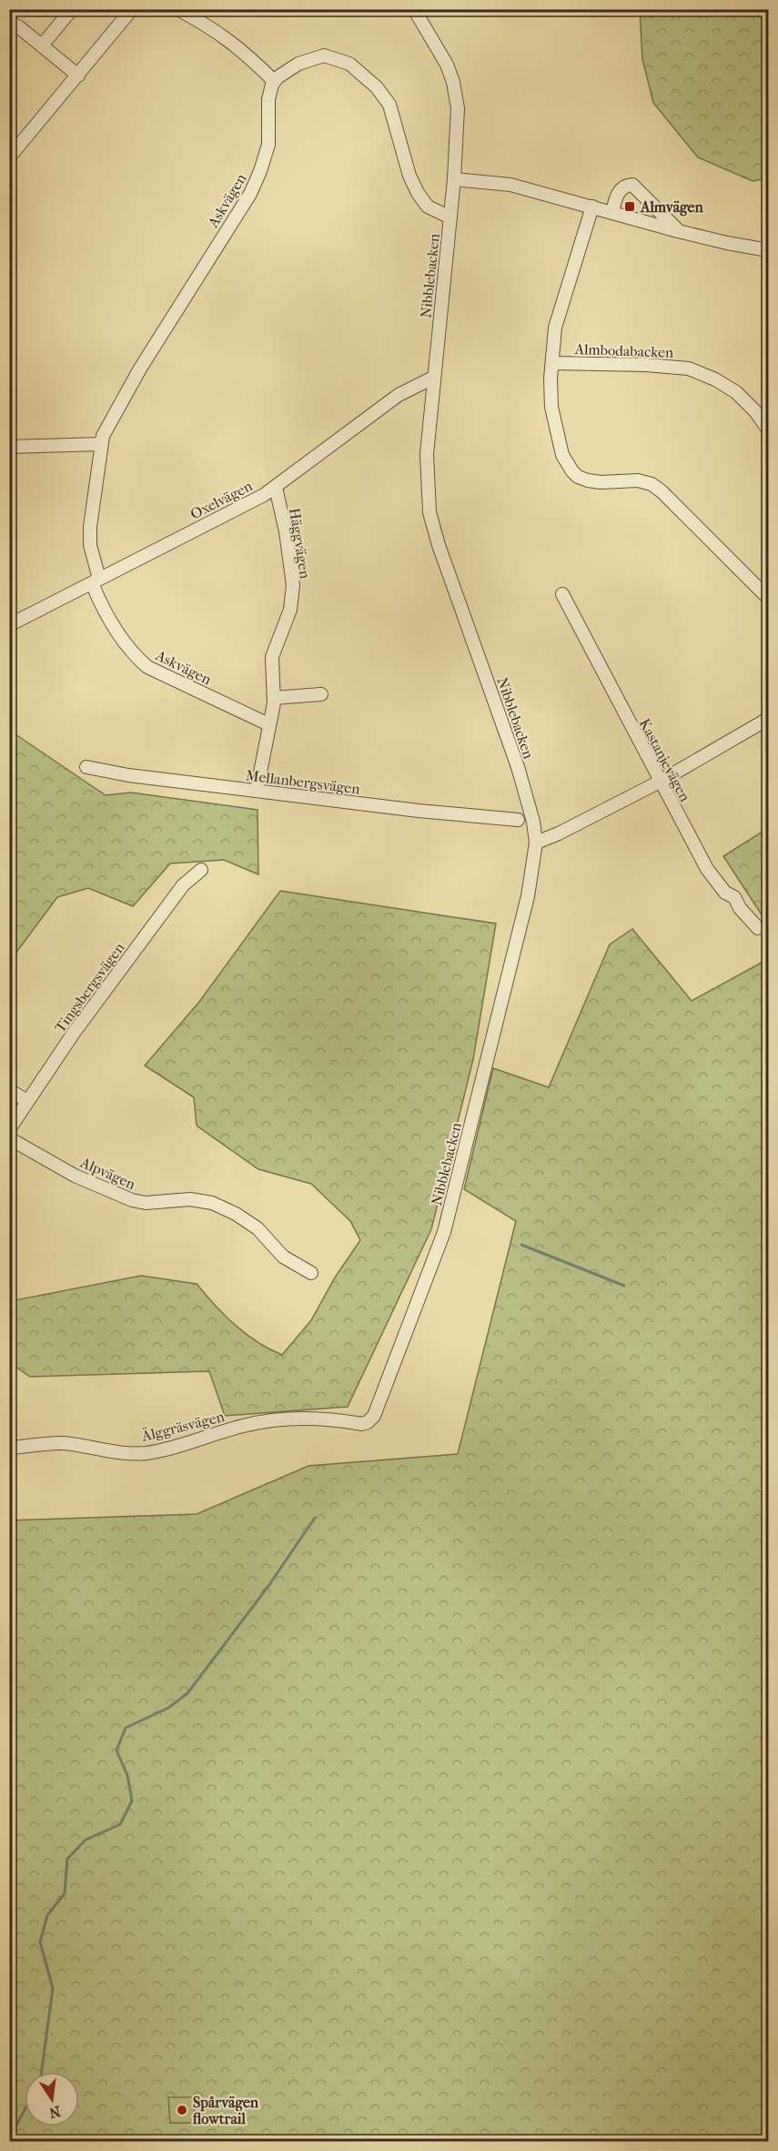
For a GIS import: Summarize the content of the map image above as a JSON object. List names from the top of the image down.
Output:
{
  "streets": {
    "street": [
      "Askvägen",
      "Nibblebacken",
      "Almbodabacken",
      "Oxelvägen",
      "Häggvägen",
      "Kastanjevägen",
      "Mellanbergsvägen",
      "Tingsbergsvägen",
      "Alpvägen",
      "Älggräsvägen"
    ]
  },
  "crossings": [
    ["Askvägen", "Oxelvägen"],
    ["Askvägen", "Häggvägen"],
    ["Nibblebacken", "Oxelvägen"],
    ["Nibblebacken", "Älggräsvägen"],
    ["Oxelvägen", "Häggvägen"],
    ["Häggvägen", "Mellanbergsvägen"]
  ],
  "places": {
    "transit": ["Almvägen"],
    "other": ["Spårvägen flowtrail"]
  },
  "north": "bottom"
}
